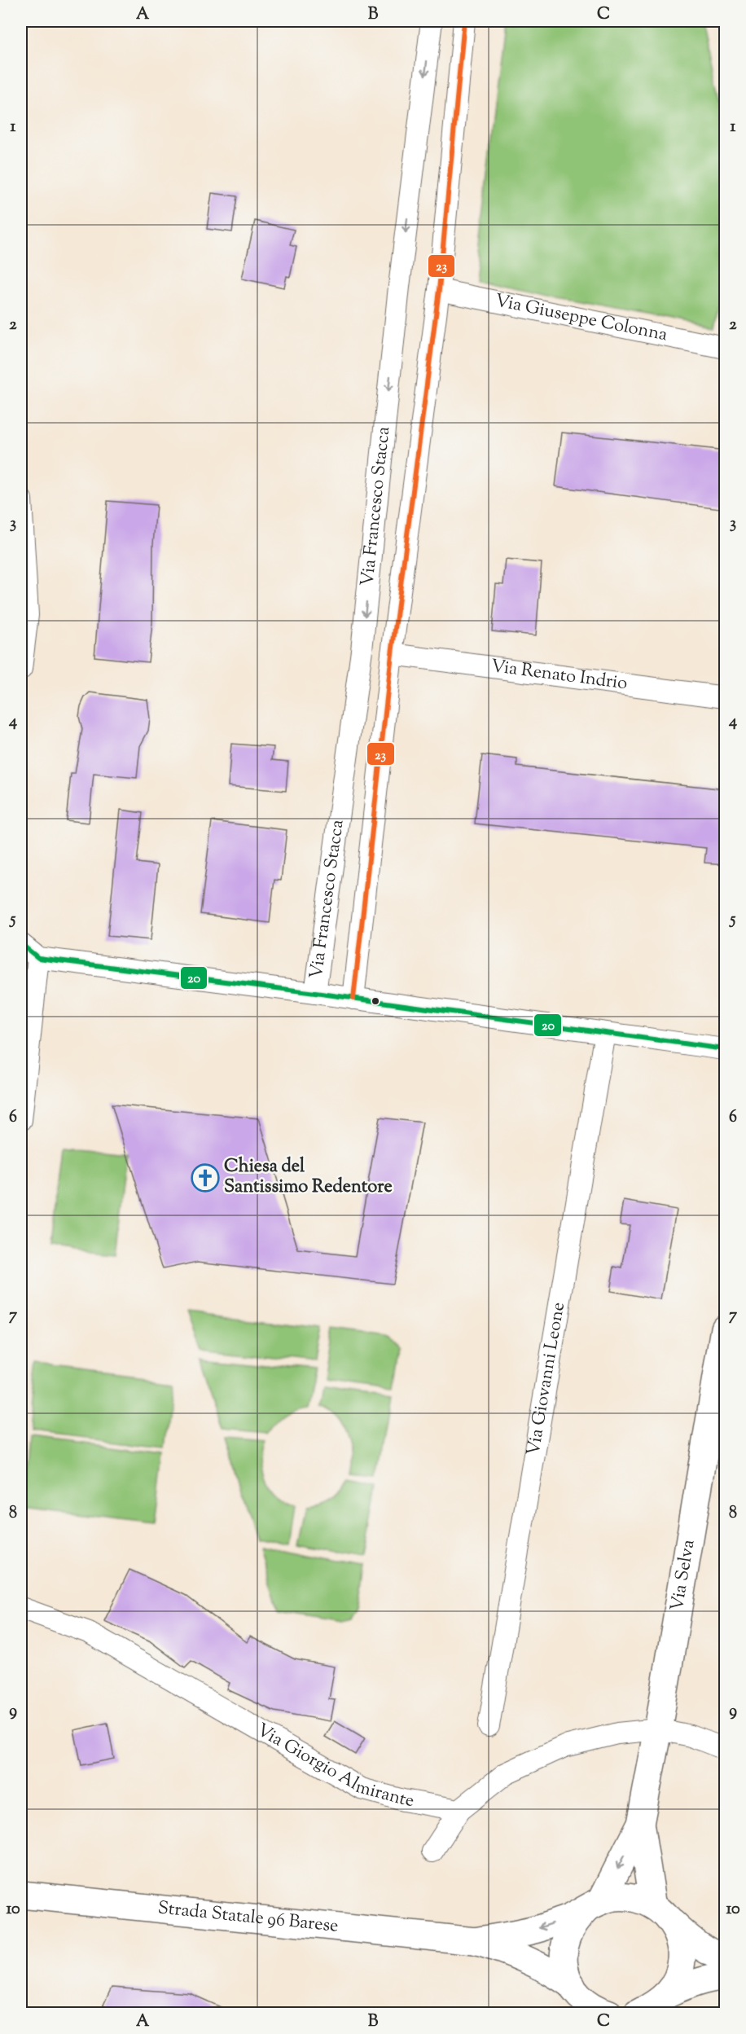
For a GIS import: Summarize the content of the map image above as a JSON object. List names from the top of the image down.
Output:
{
  "streets": {
    "main road": ["Via Selva", "Strada Statale 96 Barese"],
    "street": [
      "Via Giuseppe Colonna",
      "Via Francesco Stacca",
      "Via Renato Indrio",
      "Via Giovanni Leone",
      "Via Giorgio Almirante"
    ]
  },
  "crossings": [
    ["Via Giuseppe Colonna", "Via Francesco Stacca"],
    ["Via Francesco Stacca", "Via Renato Indrio"]
  ],
  "places": {
    "church": ["Chiesa del Santissimo Redentore"]
  },
  "lines": ["transit line 23", "transit line 20"],
  "grid": {
    "columns": ["A", "B", "C"],
    "rows": [
      "1",
      "2",
      "3",
      "4",
      "5",
      "6",
      "7",
      "8",
      "9",
      "10"
    ]
  }
}
